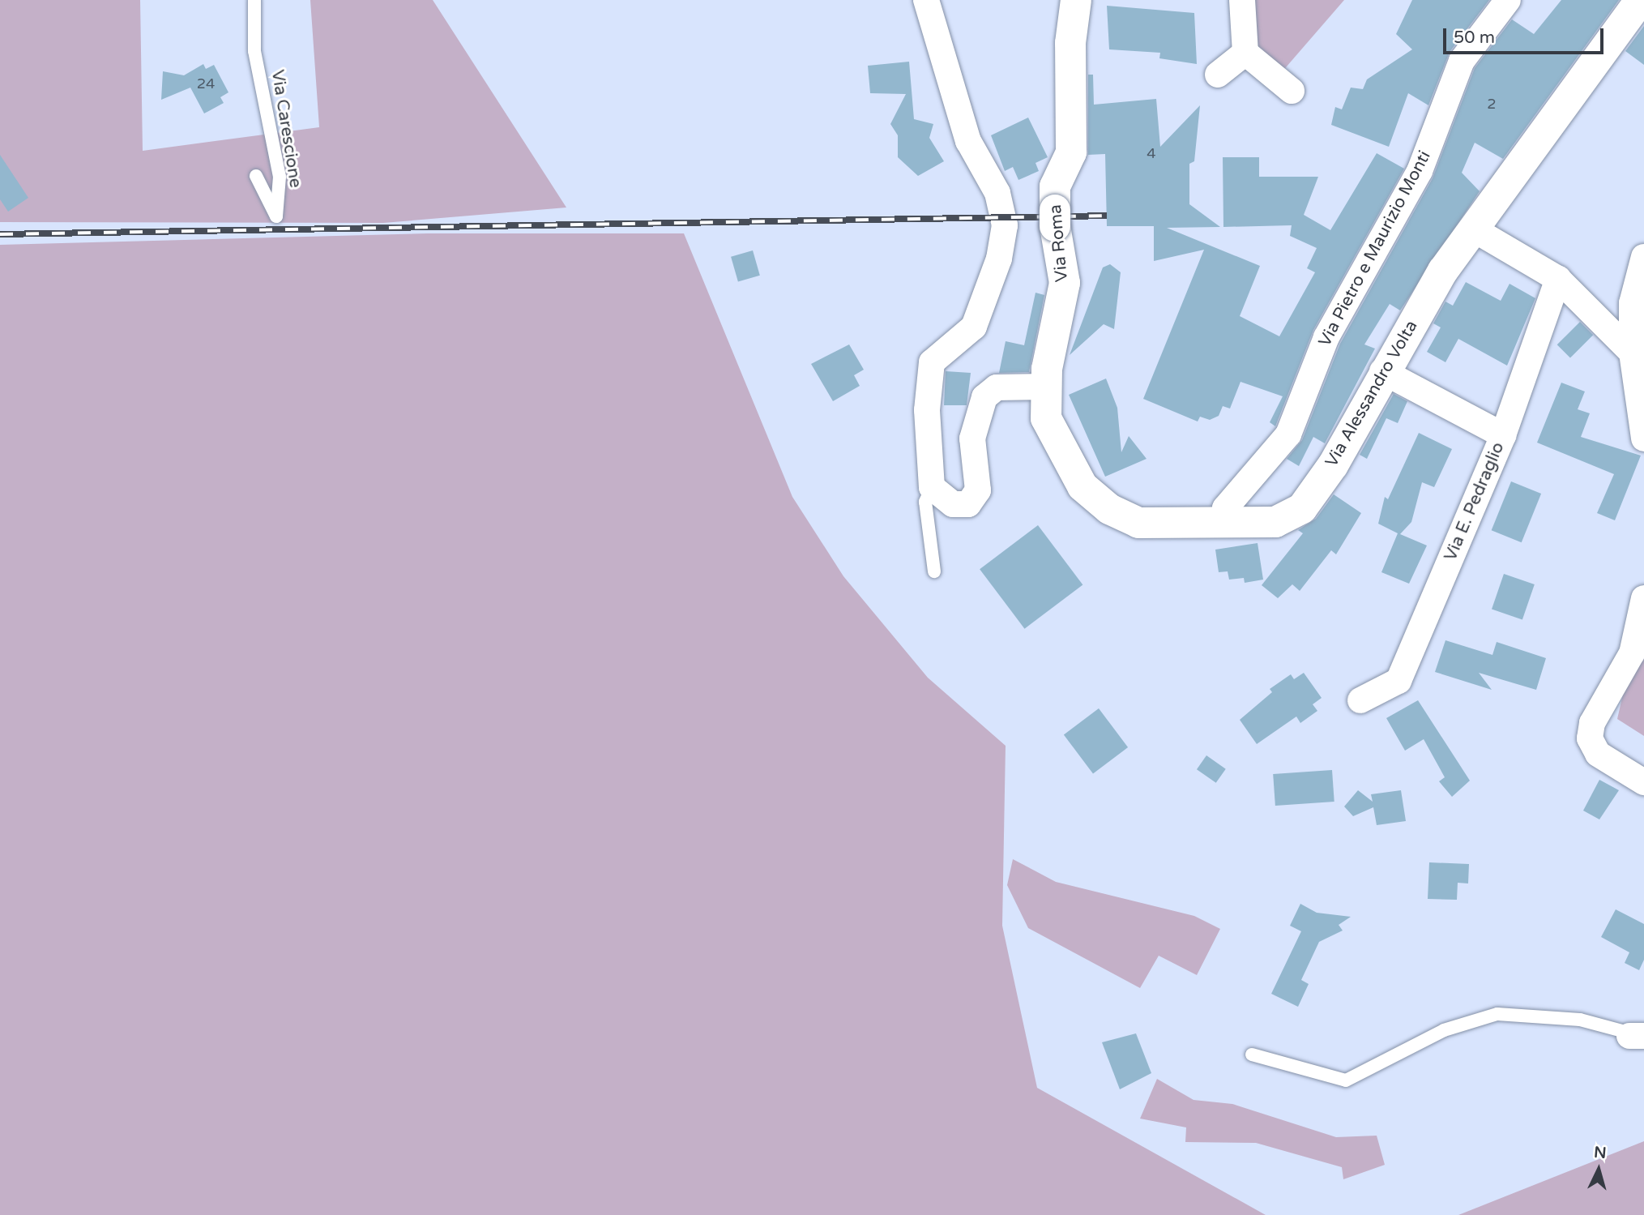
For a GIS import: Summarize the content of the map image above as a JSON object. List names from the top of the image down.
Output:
{
  "streets": {
    "street": [
      "Via Roma",
      "Via Pietro e Maurizio Monti",
      "Via Alessandro Volta",
      "Via E. Pedraglio"
    ],
    "lane": ["Via Carescione"]
  },
  "crossings": [
    ["Via Roma", "Via Alessandro Volta"],
    ["Via Pietro e Maurizio Monti", "Via Alessandro Volta"]
  ],
  "house_numbers": ["24", "2", "4"],
  "scale_bar": "50 m",
  "north": "top"
}
